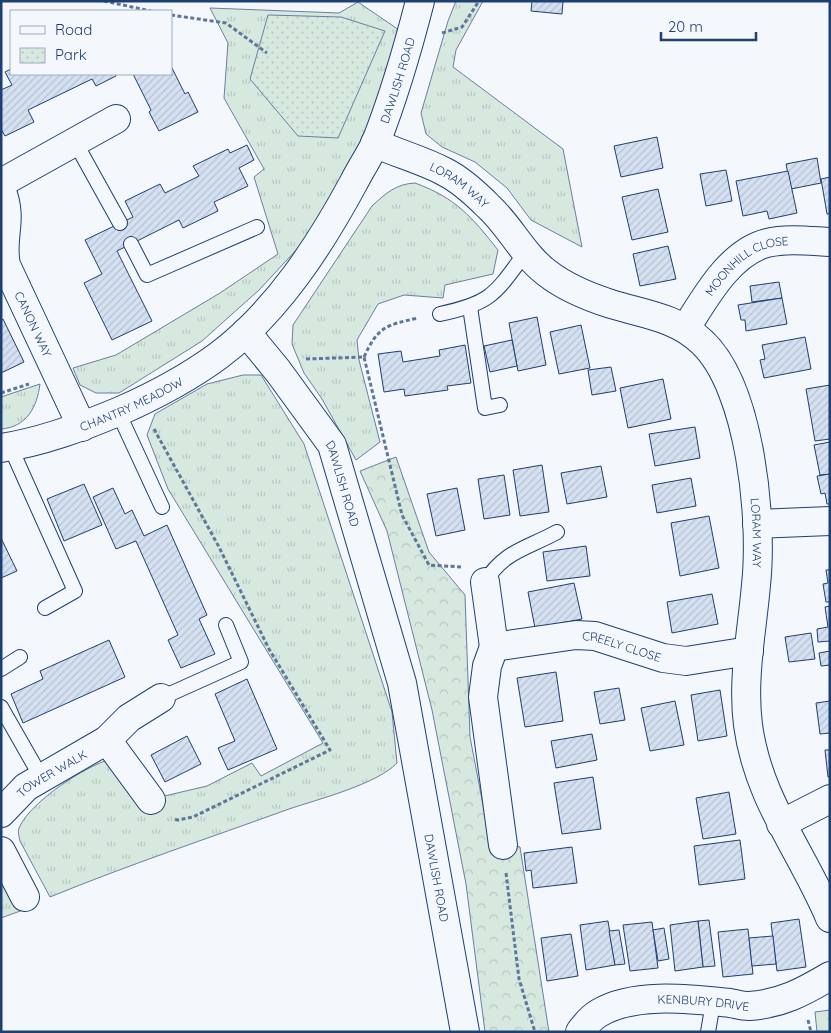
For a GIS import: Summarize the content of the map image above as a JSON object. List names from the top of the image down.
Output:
{
  "streets": {
    "street": [
      "DAWLISH ROAD",
      "LORAM WAY",
      "MOONHILL CLOSE",
      "CANON WAY",
      "CHANTRY MEADOW",
      "CREELY CLOSE",
      "TOWER WALK",
      "KENBURY DRIVE"
    ]
  },
  "crossings": [
    ["DAWLISH ROAD", "LORAM WAY"],
    ["DAWLISH ROAD", "CHANTRY MEADOW"],
    ["LORAM WAY", "MOONHILL CLOSE"],
    ["LORAM WAY", "CREELY CLOSE"],
    ["CANON WAY", "CHANTRY MEADOW"]
  ],
  "legend": ["Road", "Park"],
  "scale_bar": "20 m"
}
